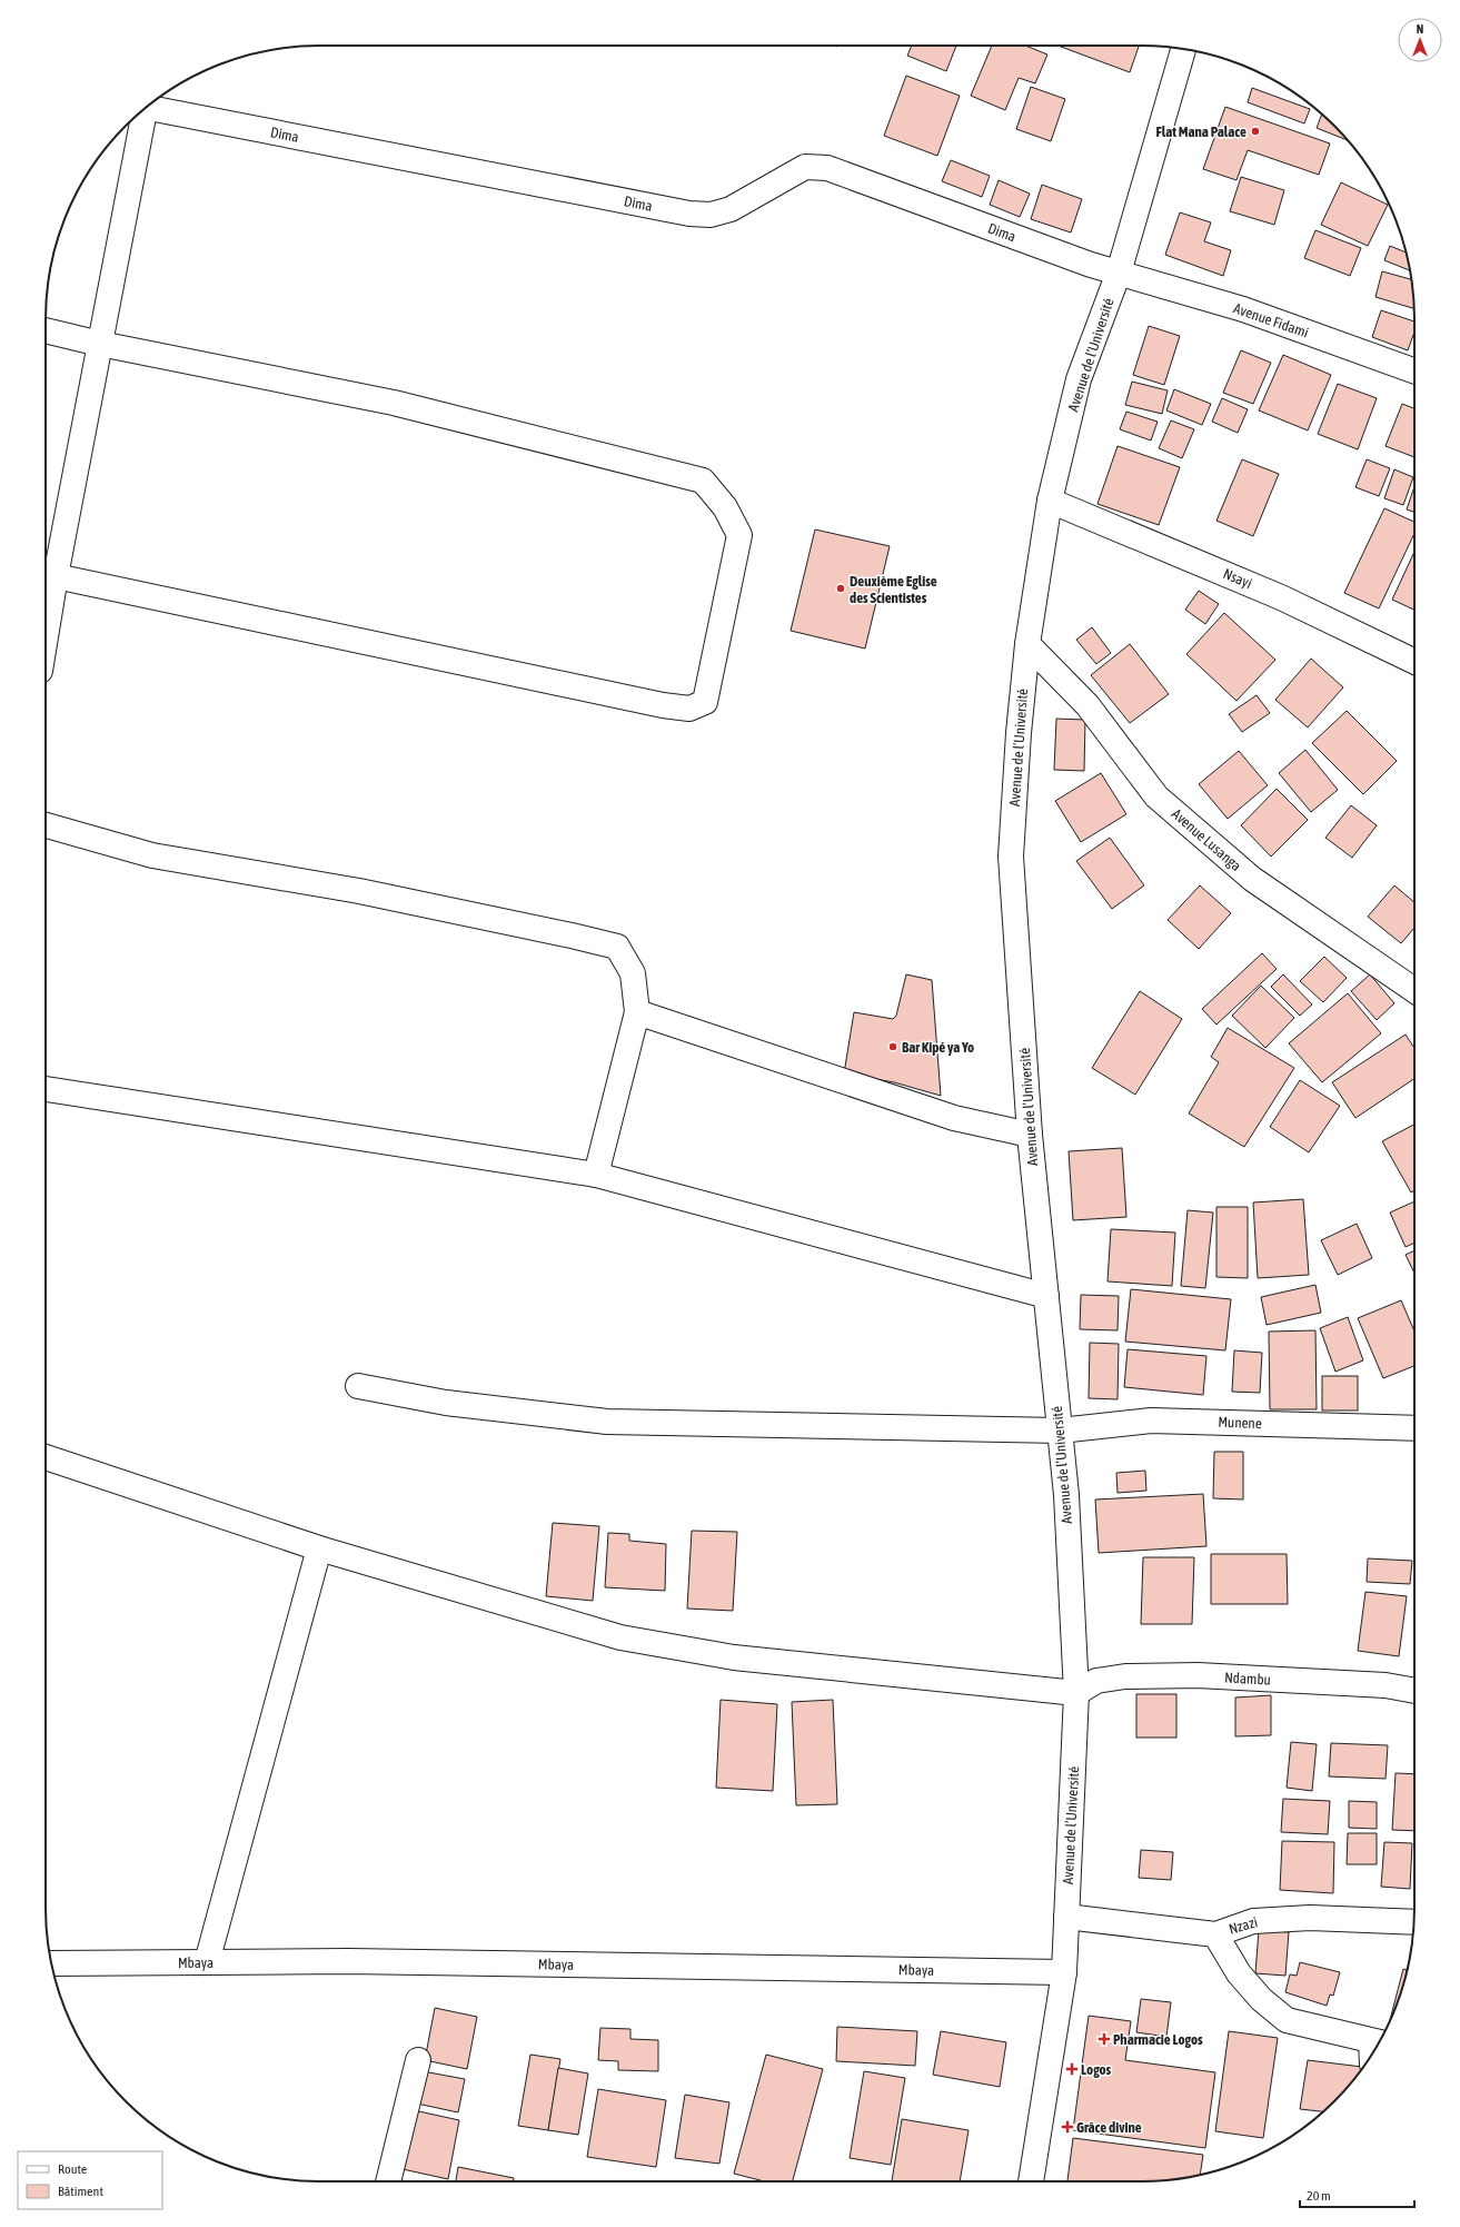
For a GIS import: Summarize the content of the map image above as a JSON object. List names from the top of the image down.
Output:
{
  "streets": {
    "street": [
      "Dima",
      "Avenue Fidami",
      "Avenue de l’Université",
      "Nsayi",
      "Avenue Lusanga",
      "Munene",
      "Ndambu",
      "Nzazi",
      "Mbaya"
    ]
  },
  "crossings": [
    ["Dima", "Avenue Fidami"],
    ["Dima", "Avenue de l’Université"],
    ["Avenue Fidami", "Avenue de l’Université"],
    ["Avenue de l’Université", "Nsayi"],
    ["Avenue de l’Université", "Avenue Lusanga"],
    ["Avenue de l’Université", "Munene"],
    ["Avenue de l’Université", "Ndambu"],
    ["Avenue de l’Université", "Nzazi"],
    ["Avenue de l’Université", "Mbaya"]
  ],
  "places": {
    "other": ["Flat Mana Palace", "Deuxième Eglise des Scientistes", "Bar Kipé ya Yo"],
    "health": ["Pharmacie Logos", "Logos", "Grâce divine"]
  },
  "legend": ["Route", "Bâtiment"],
  "scale_bar": "20 m",
  "north": "top"
}
